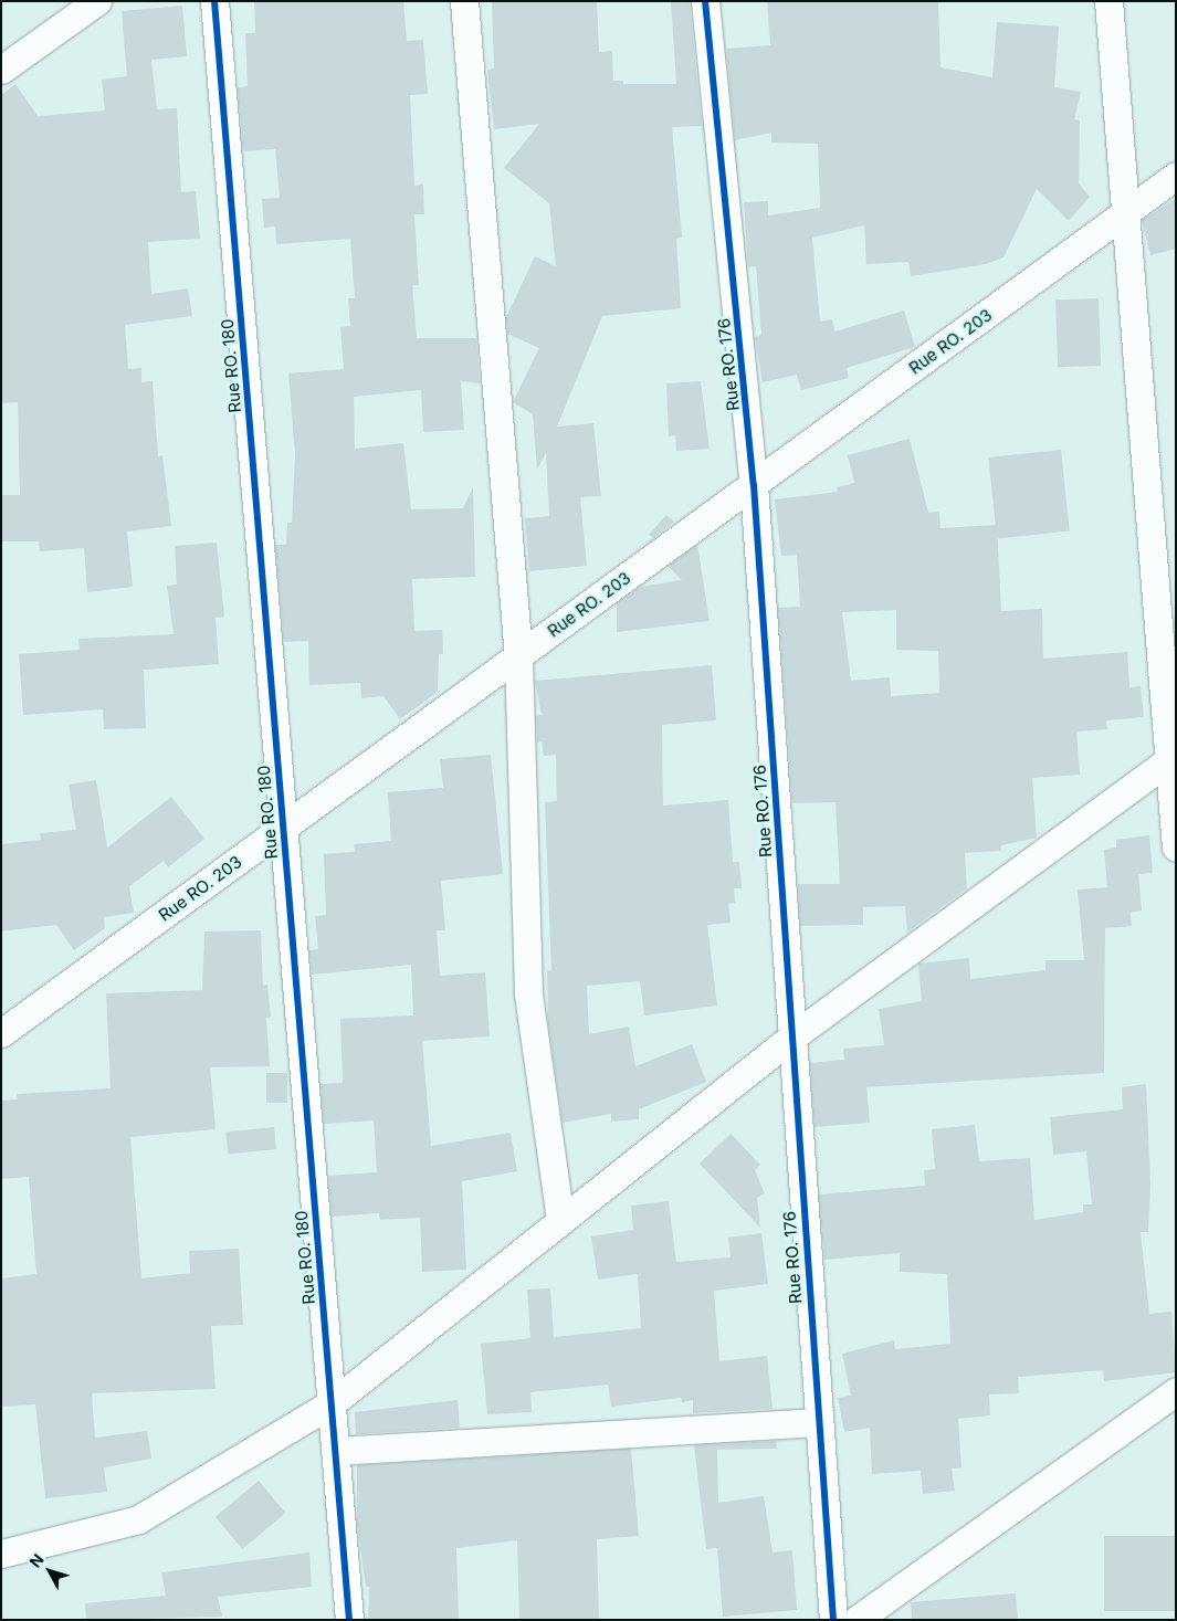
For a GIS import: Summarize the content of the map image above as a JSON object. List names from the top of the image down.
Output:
{
  "streets": {
    "street": ["Rue RO. 203", "Rue RO. 176", "Rue RO. 180"]
  },
  "crossings": [
    ["Rue RO. 203", "Rue RO. 176"],
    ["Rue RO. 203", "Rue RO. 180"]
  ],
  "north": "top left"
}
